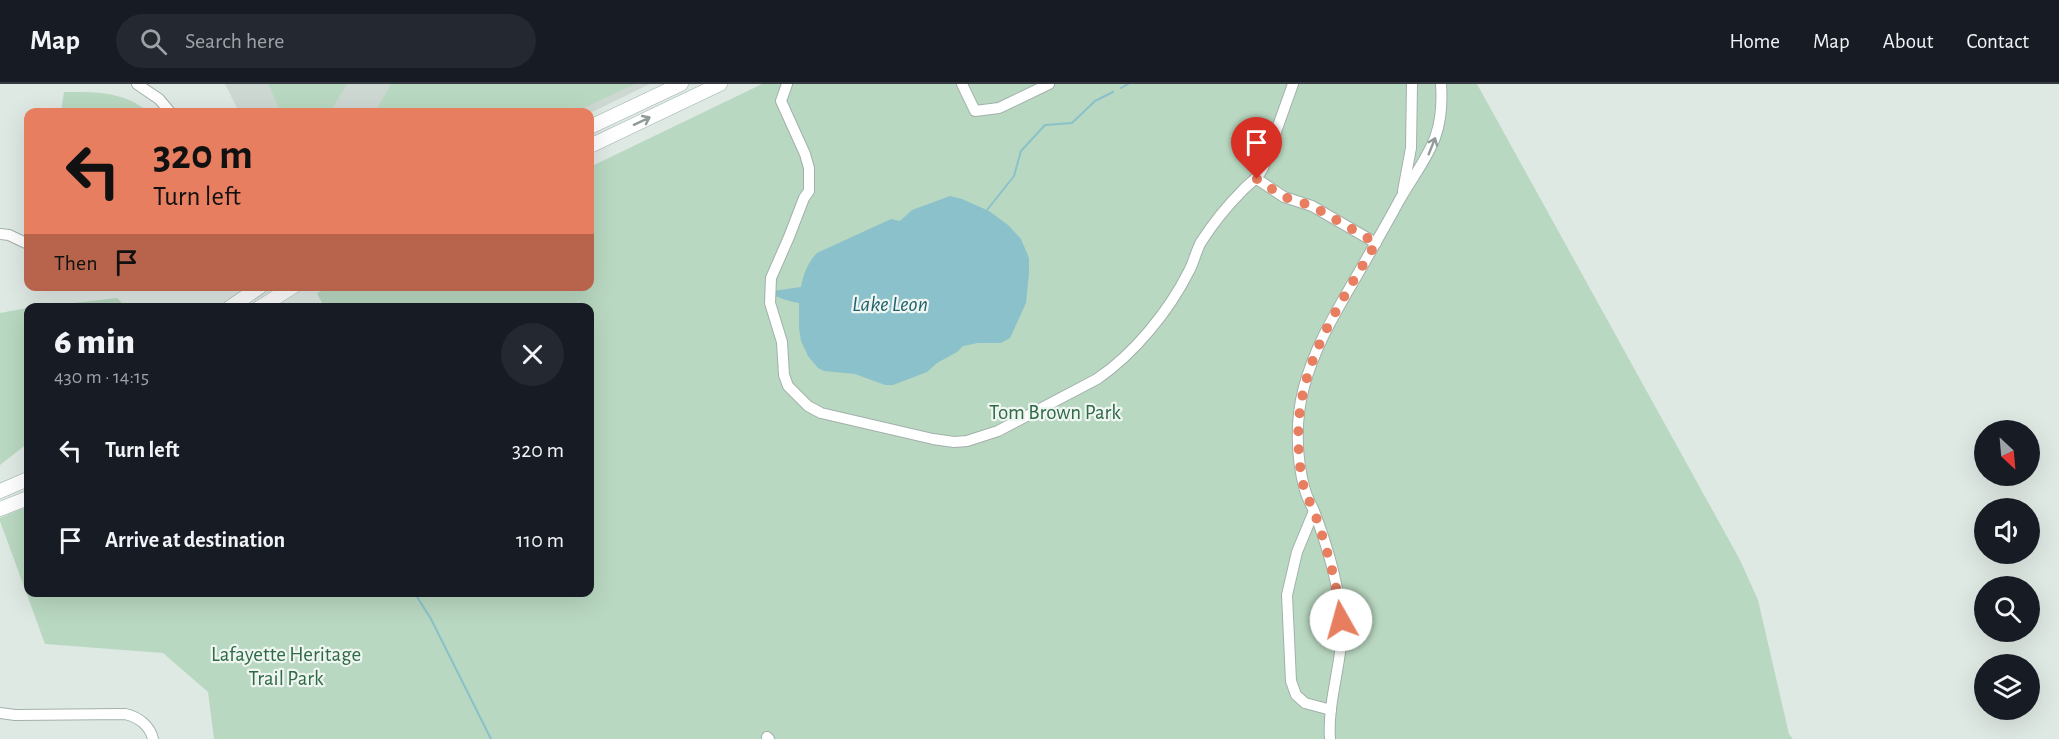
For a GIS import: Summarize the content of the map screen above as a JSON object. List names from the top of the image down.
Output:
{
  "water": ["Lake Leon"],
  "parks": ["Tom Brown Park", "Lafayette Heritage Trail Park"],
  "north": "bottom right",
  "page": {
    "header": "Map",
    "search": "Search here",
    "nav": [
      "Home",
      "Map",
      "About",
      "Contact"
    ],
    "turn": ["320 m", "Turn left"],
    "then": "Then",
    "heading": ["6 min", "430 m · 14:15"],
    "list": [
      {
        "name": "Turn left",
        "value": "320 m"
      },
      {
        "name": "Arrive at destination",
        "value": "110 m"
      }
    ]
  }
}
